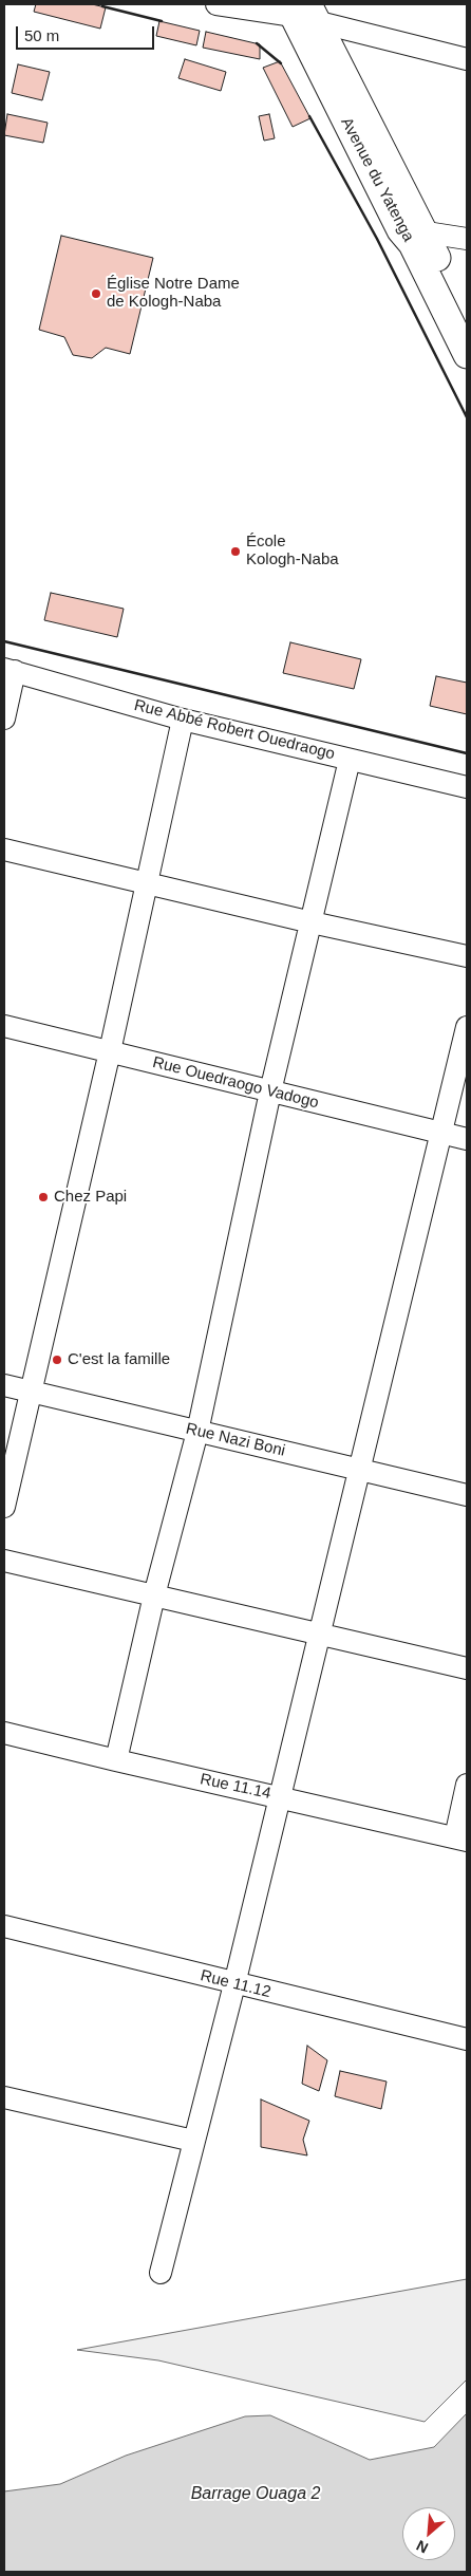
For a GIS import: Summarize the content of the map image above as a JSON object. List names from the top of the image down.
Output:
{
  "streets": {
    "main road": ["Avenue du Yatenga"],
    "street": [
      "Rue Abbé Robert Ouedraogo",
      "Rue Ouedraogo Vadogo",
      "Rue Nazi Boni",
      "Rue 11.14",
      "Rue 11.12"
    ]
  },
  "water": ["Barrage Ouaga 2"],
  "places": [
    "Église Notre Dame de Kologh-Naba",
    "École Kologh-Naba",
    "Chez Papi",
    "C'est la famille"
  ],
  "scale_bar": "50 m",
  "north": "bottom left"
}
